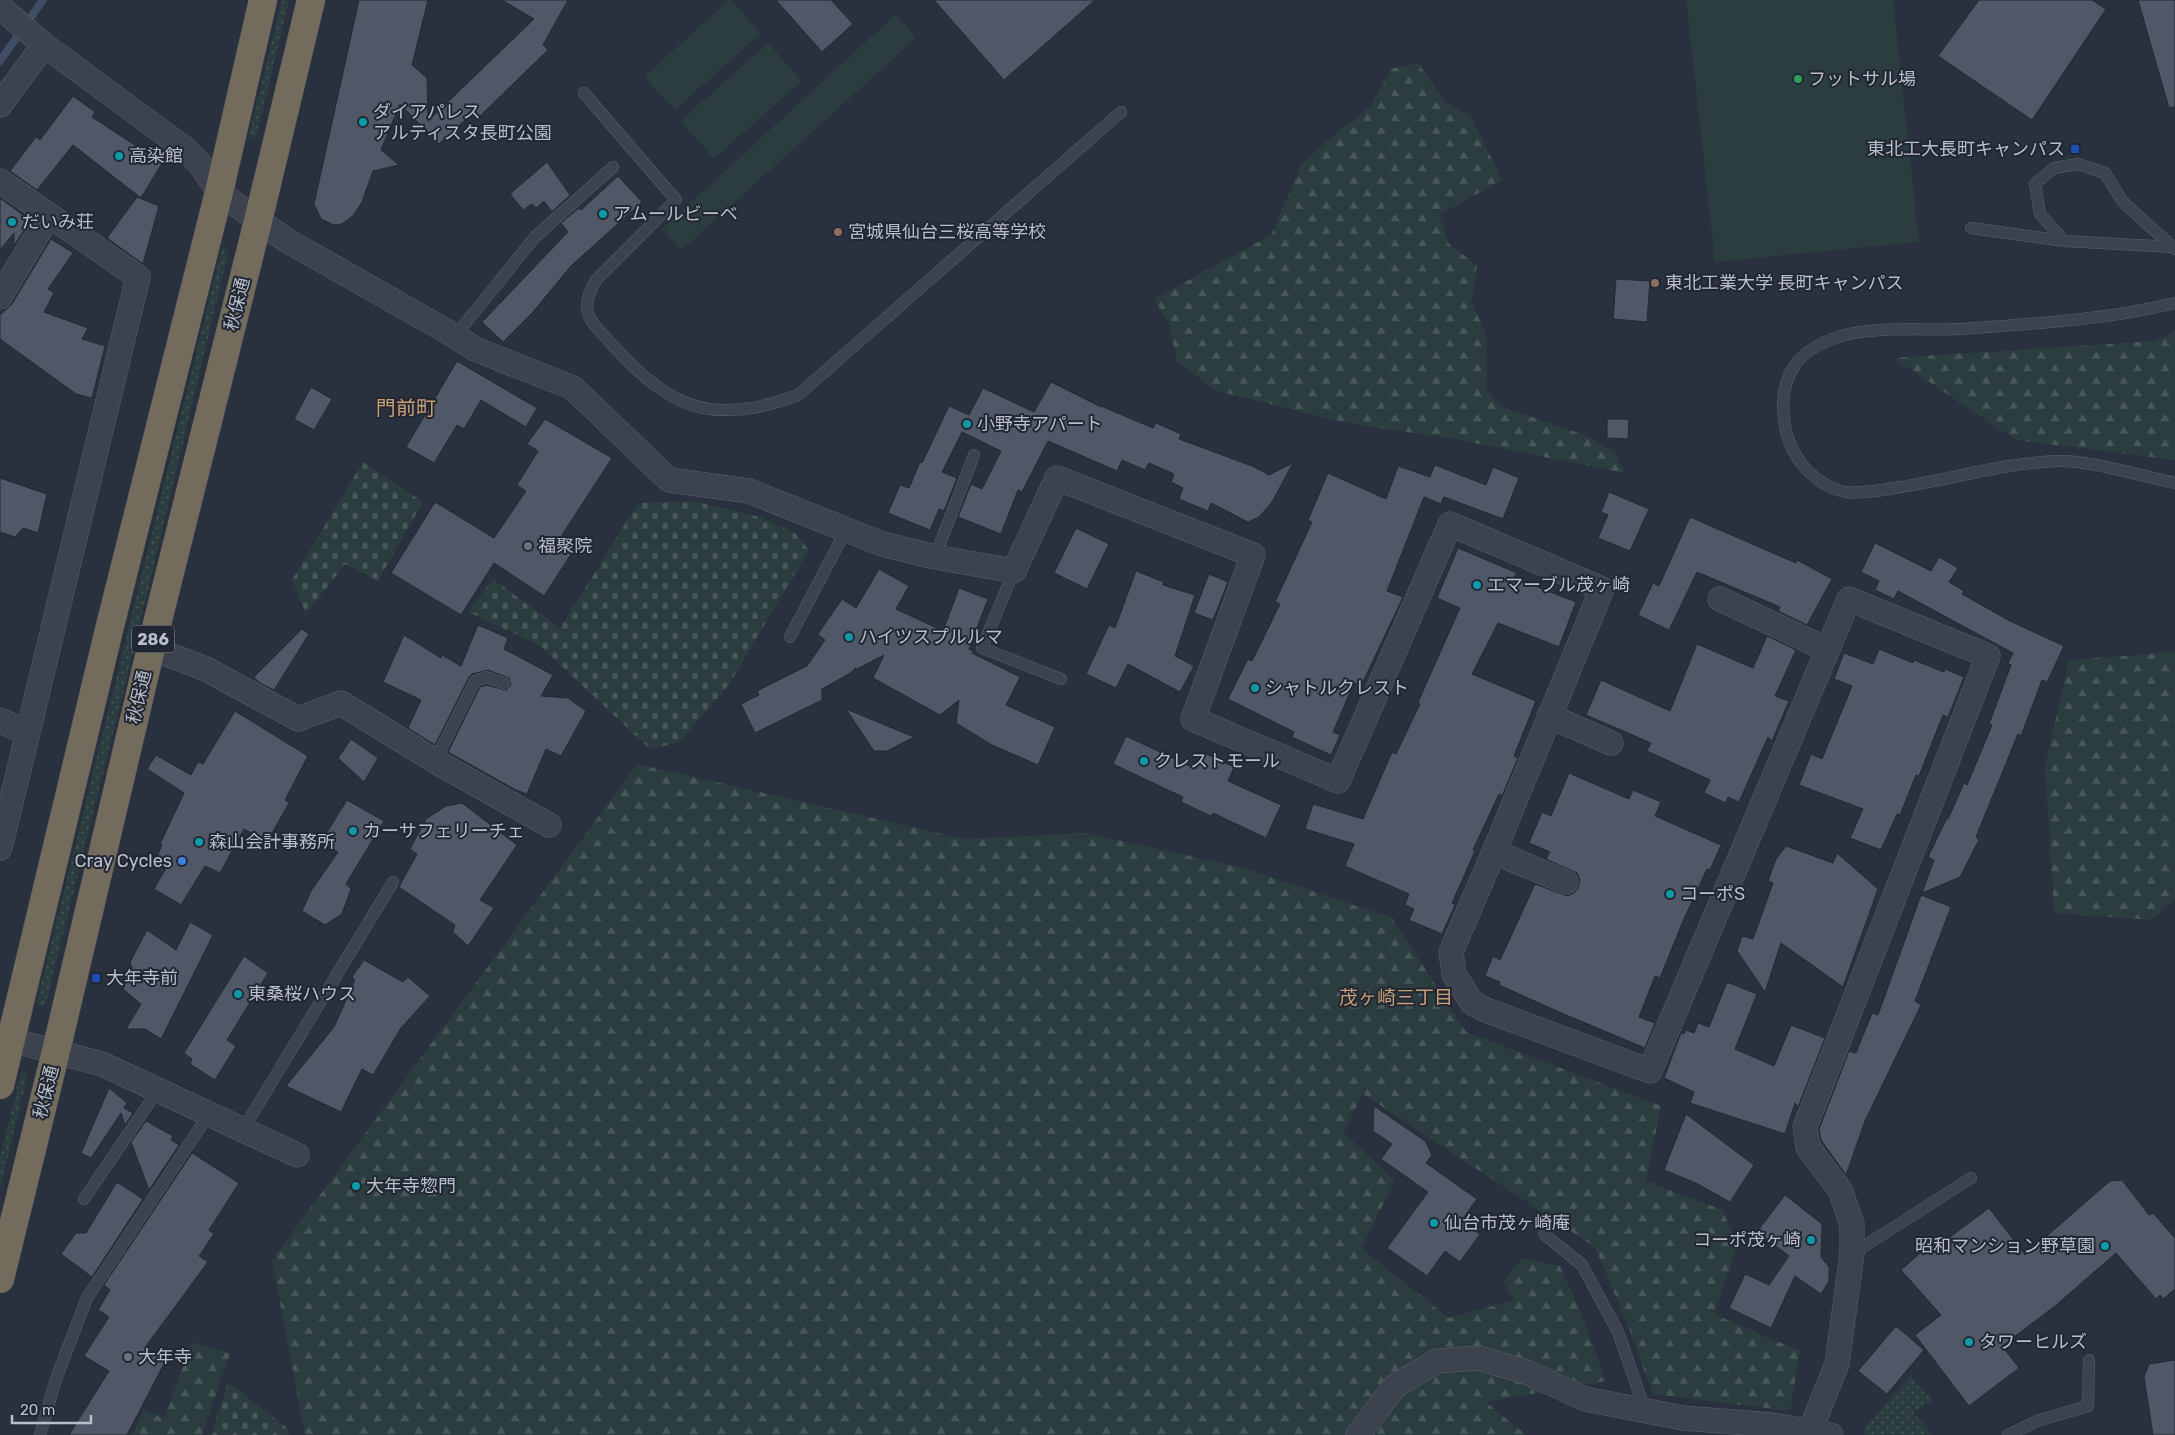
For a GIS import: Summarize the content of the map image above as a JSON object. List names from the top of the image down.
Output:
{
  "streets": {
    "highway": ["秋保通", "286"]
  },
  "districts": ["門前町", "茂ヶ崎三丁目"],
  "places": {
    "other": [
      "フットサル場",
      "ダイアパレス アルティスタ長町公園",
      "高染館",
      "アムールビーベ",
      "だいみ荘",
      "宮城県仙台三桜高等学校",
      "東北工業大学 長町キャンパス",
      "小野寺アパート",
      "福聚院",
      "エマーブル茂ヶ崎",
      "ハイツスプルルマ",
      "シャトルクレスト",
      "クレストモール",
      "カーサフェリーチェ",
      "森山会計事務所",
      "Cray Cycles",
      "コーポS",
      "東桑桜ハウス",
      "大年寺惣門",
      "仙台市茂ヶ崎庵",
      "コーポ茂ヶ崎",
      "昭和マンション野草園",
      "タワーヒルズ",
      "大年寺"
    ],
    "transit": ["東北工大長町キャンパス", "大年寺前"]
  },
  "scale_bar": "20 m"
}
